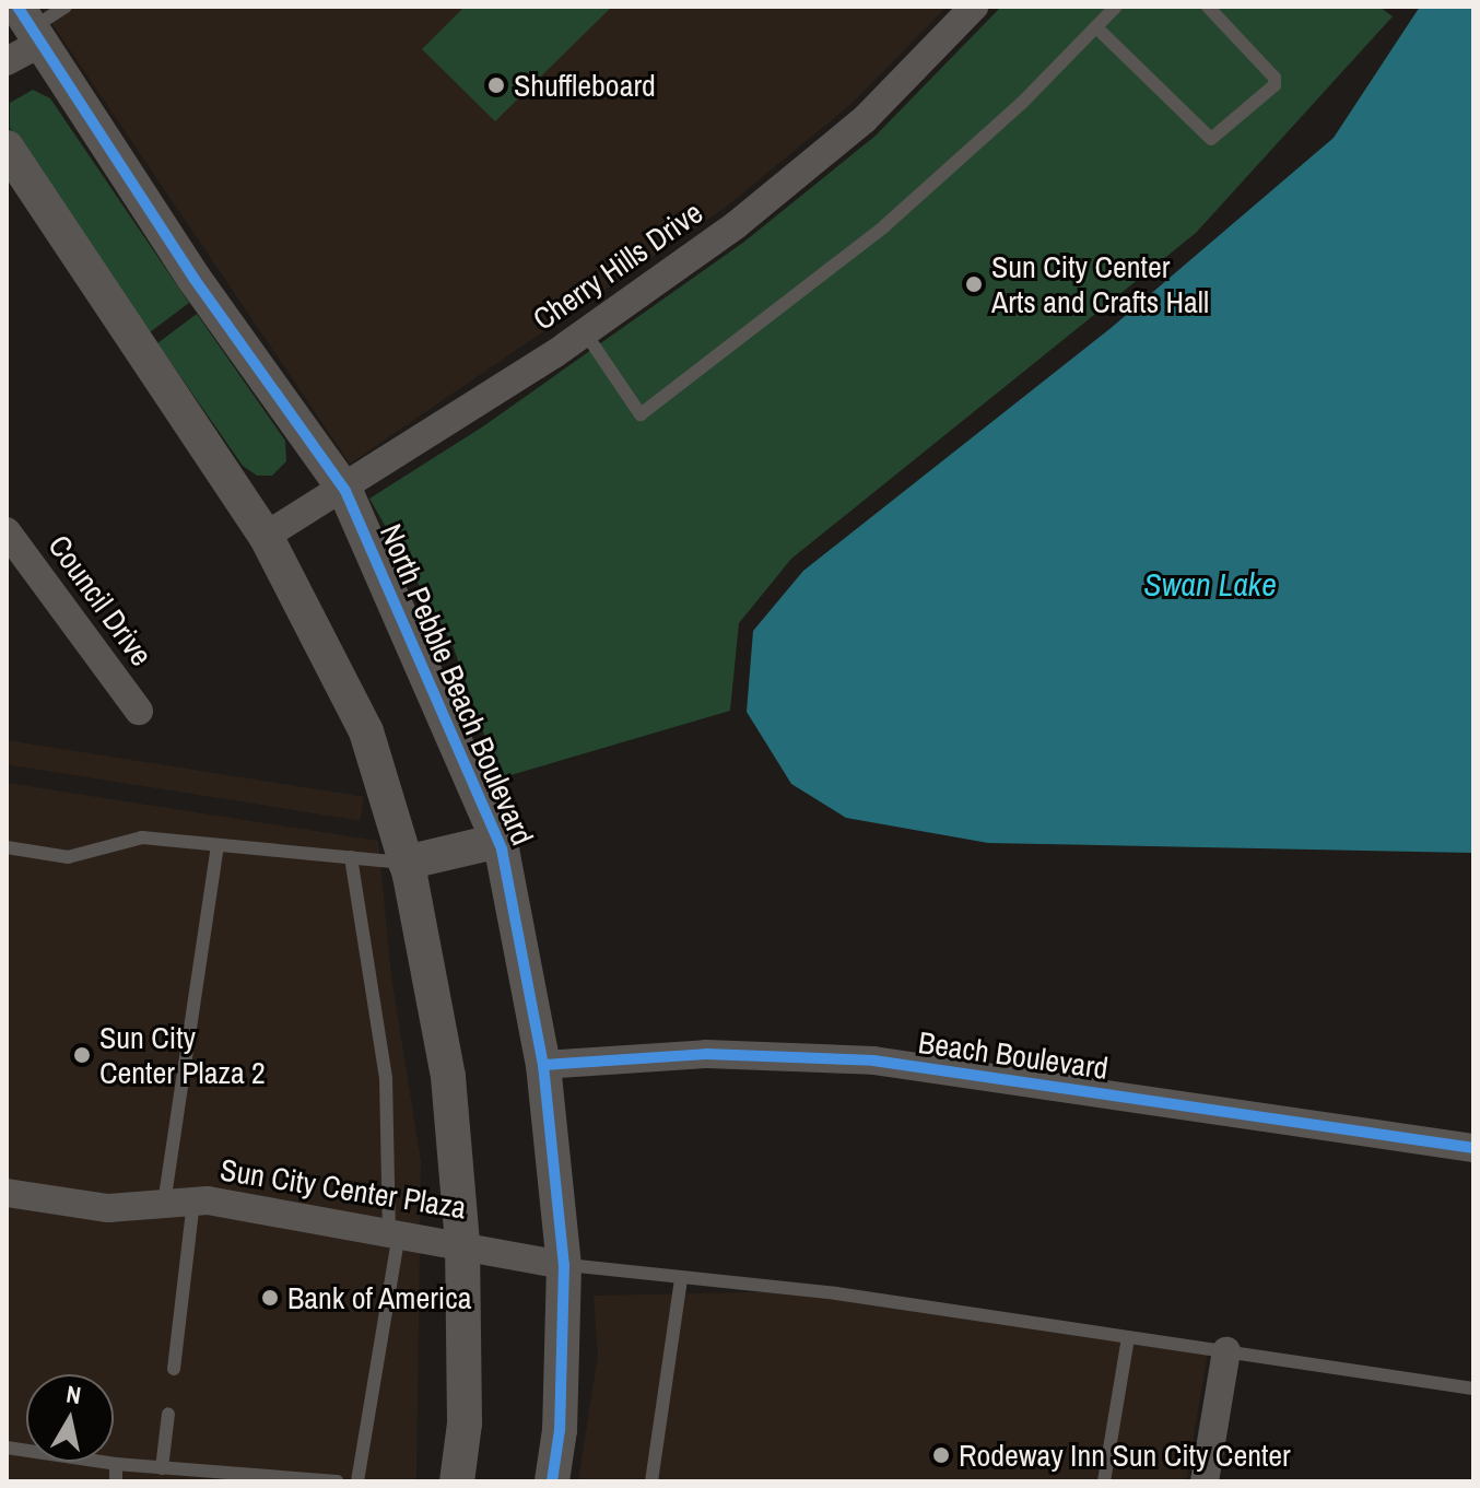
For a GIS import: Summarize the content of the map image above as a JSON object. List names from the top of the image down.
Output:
{
  "streets": {
    "street": [
      "Cherry Hills Drive",
      "Council Drive",
      "North Pebble Beach Boulevard",
      "Beach Boulevard",
      "Sun City Center Plaza"
    ]
  },
  "crossings": [
    ["Cherry Hills Drive", "North Pebble Beach Boulevard"],
    ["North Pebble Beach Boulevard", "Beach Boulevard"],
    ["North Pebble Beach Boulevard", "Sun City Center Plaza"]
  ],
  "water": ["Swan Lake"],
  "places": [
    "Shuffleboard",
    "Sun City Center Arts and Crafts Hall",
    "Sun City Center Plaza 2",
    "Bank of America",
    "Rodeway Inn Sun City Center"
  ],
  "north": "top"
}
